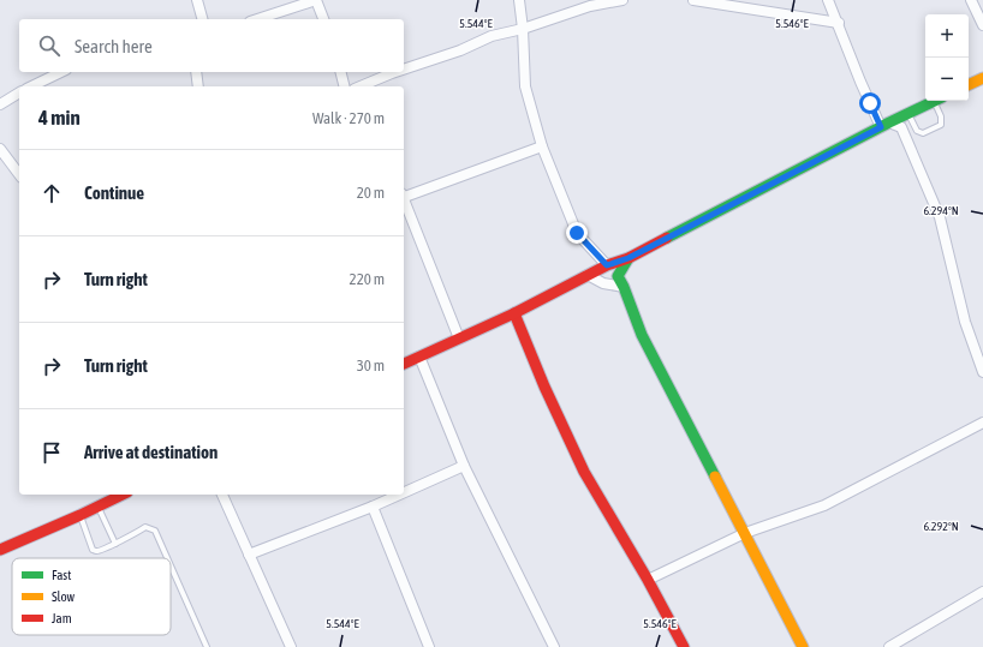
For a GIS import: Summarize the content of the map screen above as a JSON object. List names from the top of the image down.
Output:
{
  "legend": ["Fast", "Slow", "Jam"],
  "page": {
    "map_buttons": ["+", "−"],
    "search": "Search here",
    "heading": ["4 min", "Walk · 270 m"],
    "list": [
      ["Continue", "20 m"],
      ["Turn right", "220 m"],
      ["Turn right", "30 m"],
      "Arrive at destination"
    ]
  },
  "coordinates": [
    "5.544°E",
    "5.546°E",
    "6.294°N",
    "6.292°N"
  ]
}
